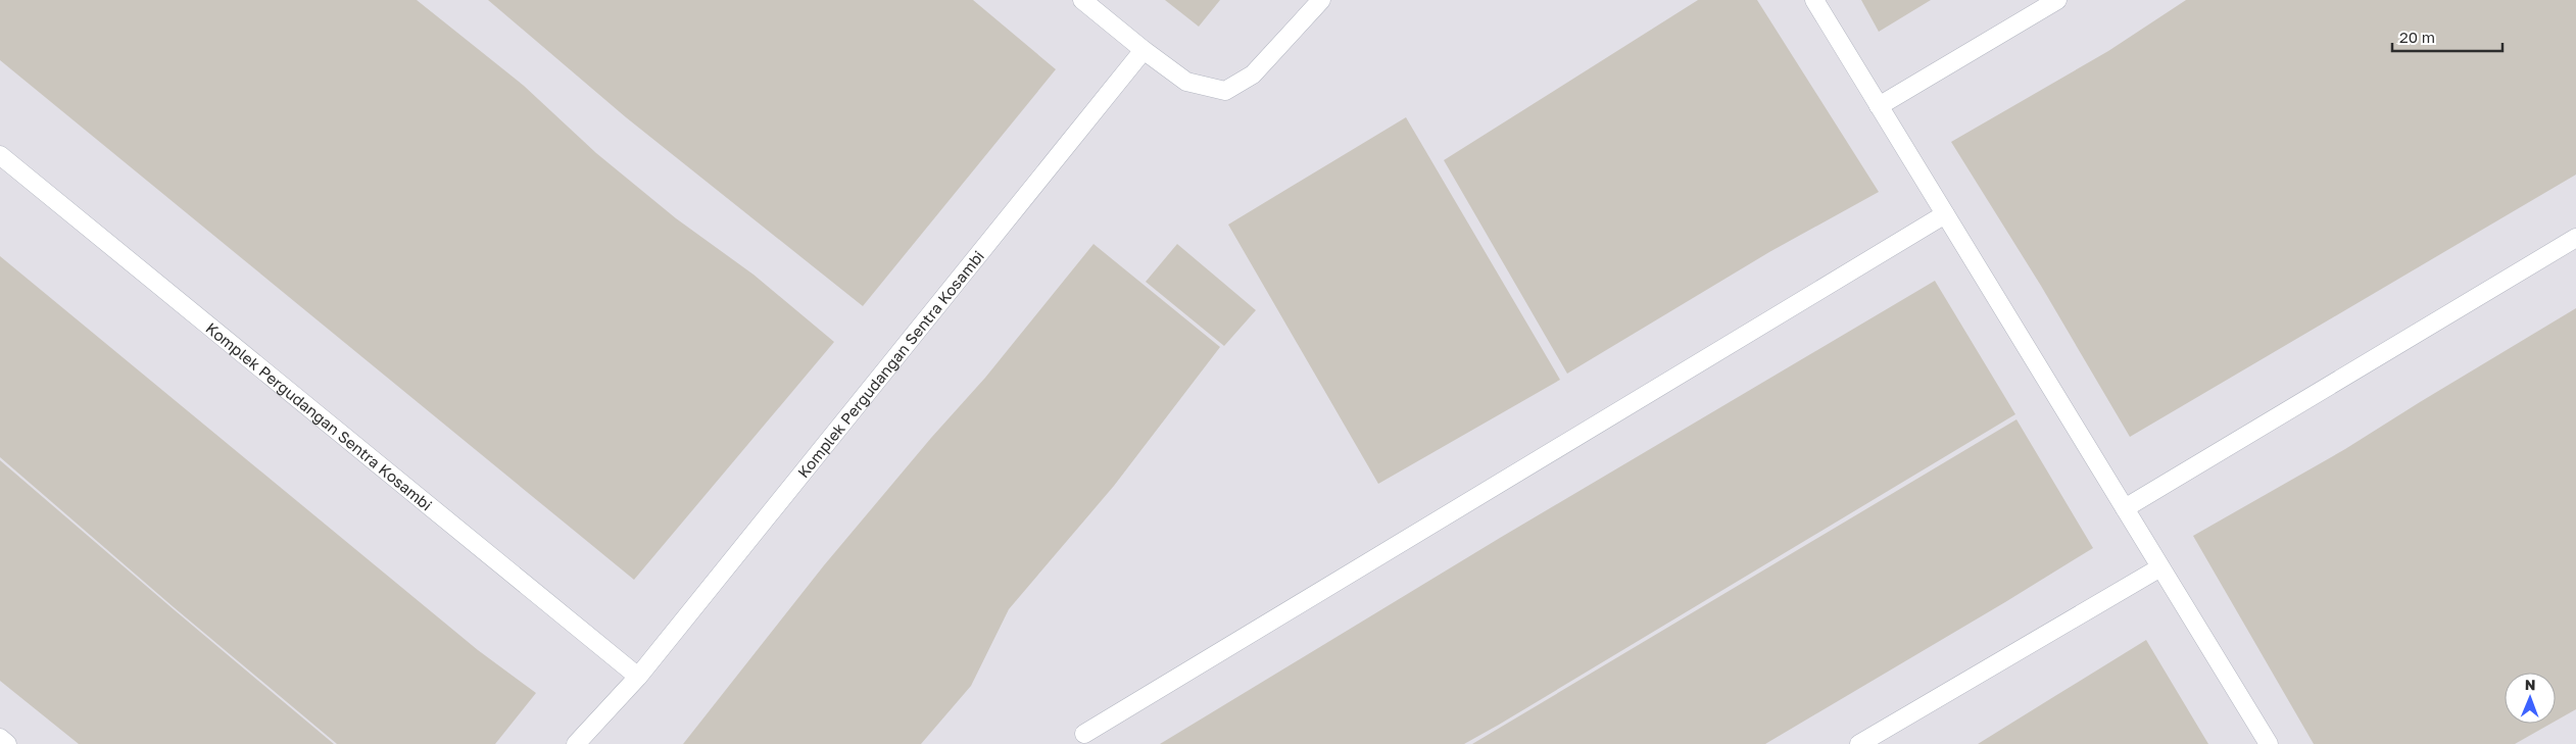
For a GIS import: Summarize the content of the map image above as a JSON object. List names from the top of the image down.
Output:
{
  "streets": {
    "lane": ["Komplek Pergudangan Sentra Kosambi"]
  },
  "scale_bar": "20 m",
  "north": "top"
}
